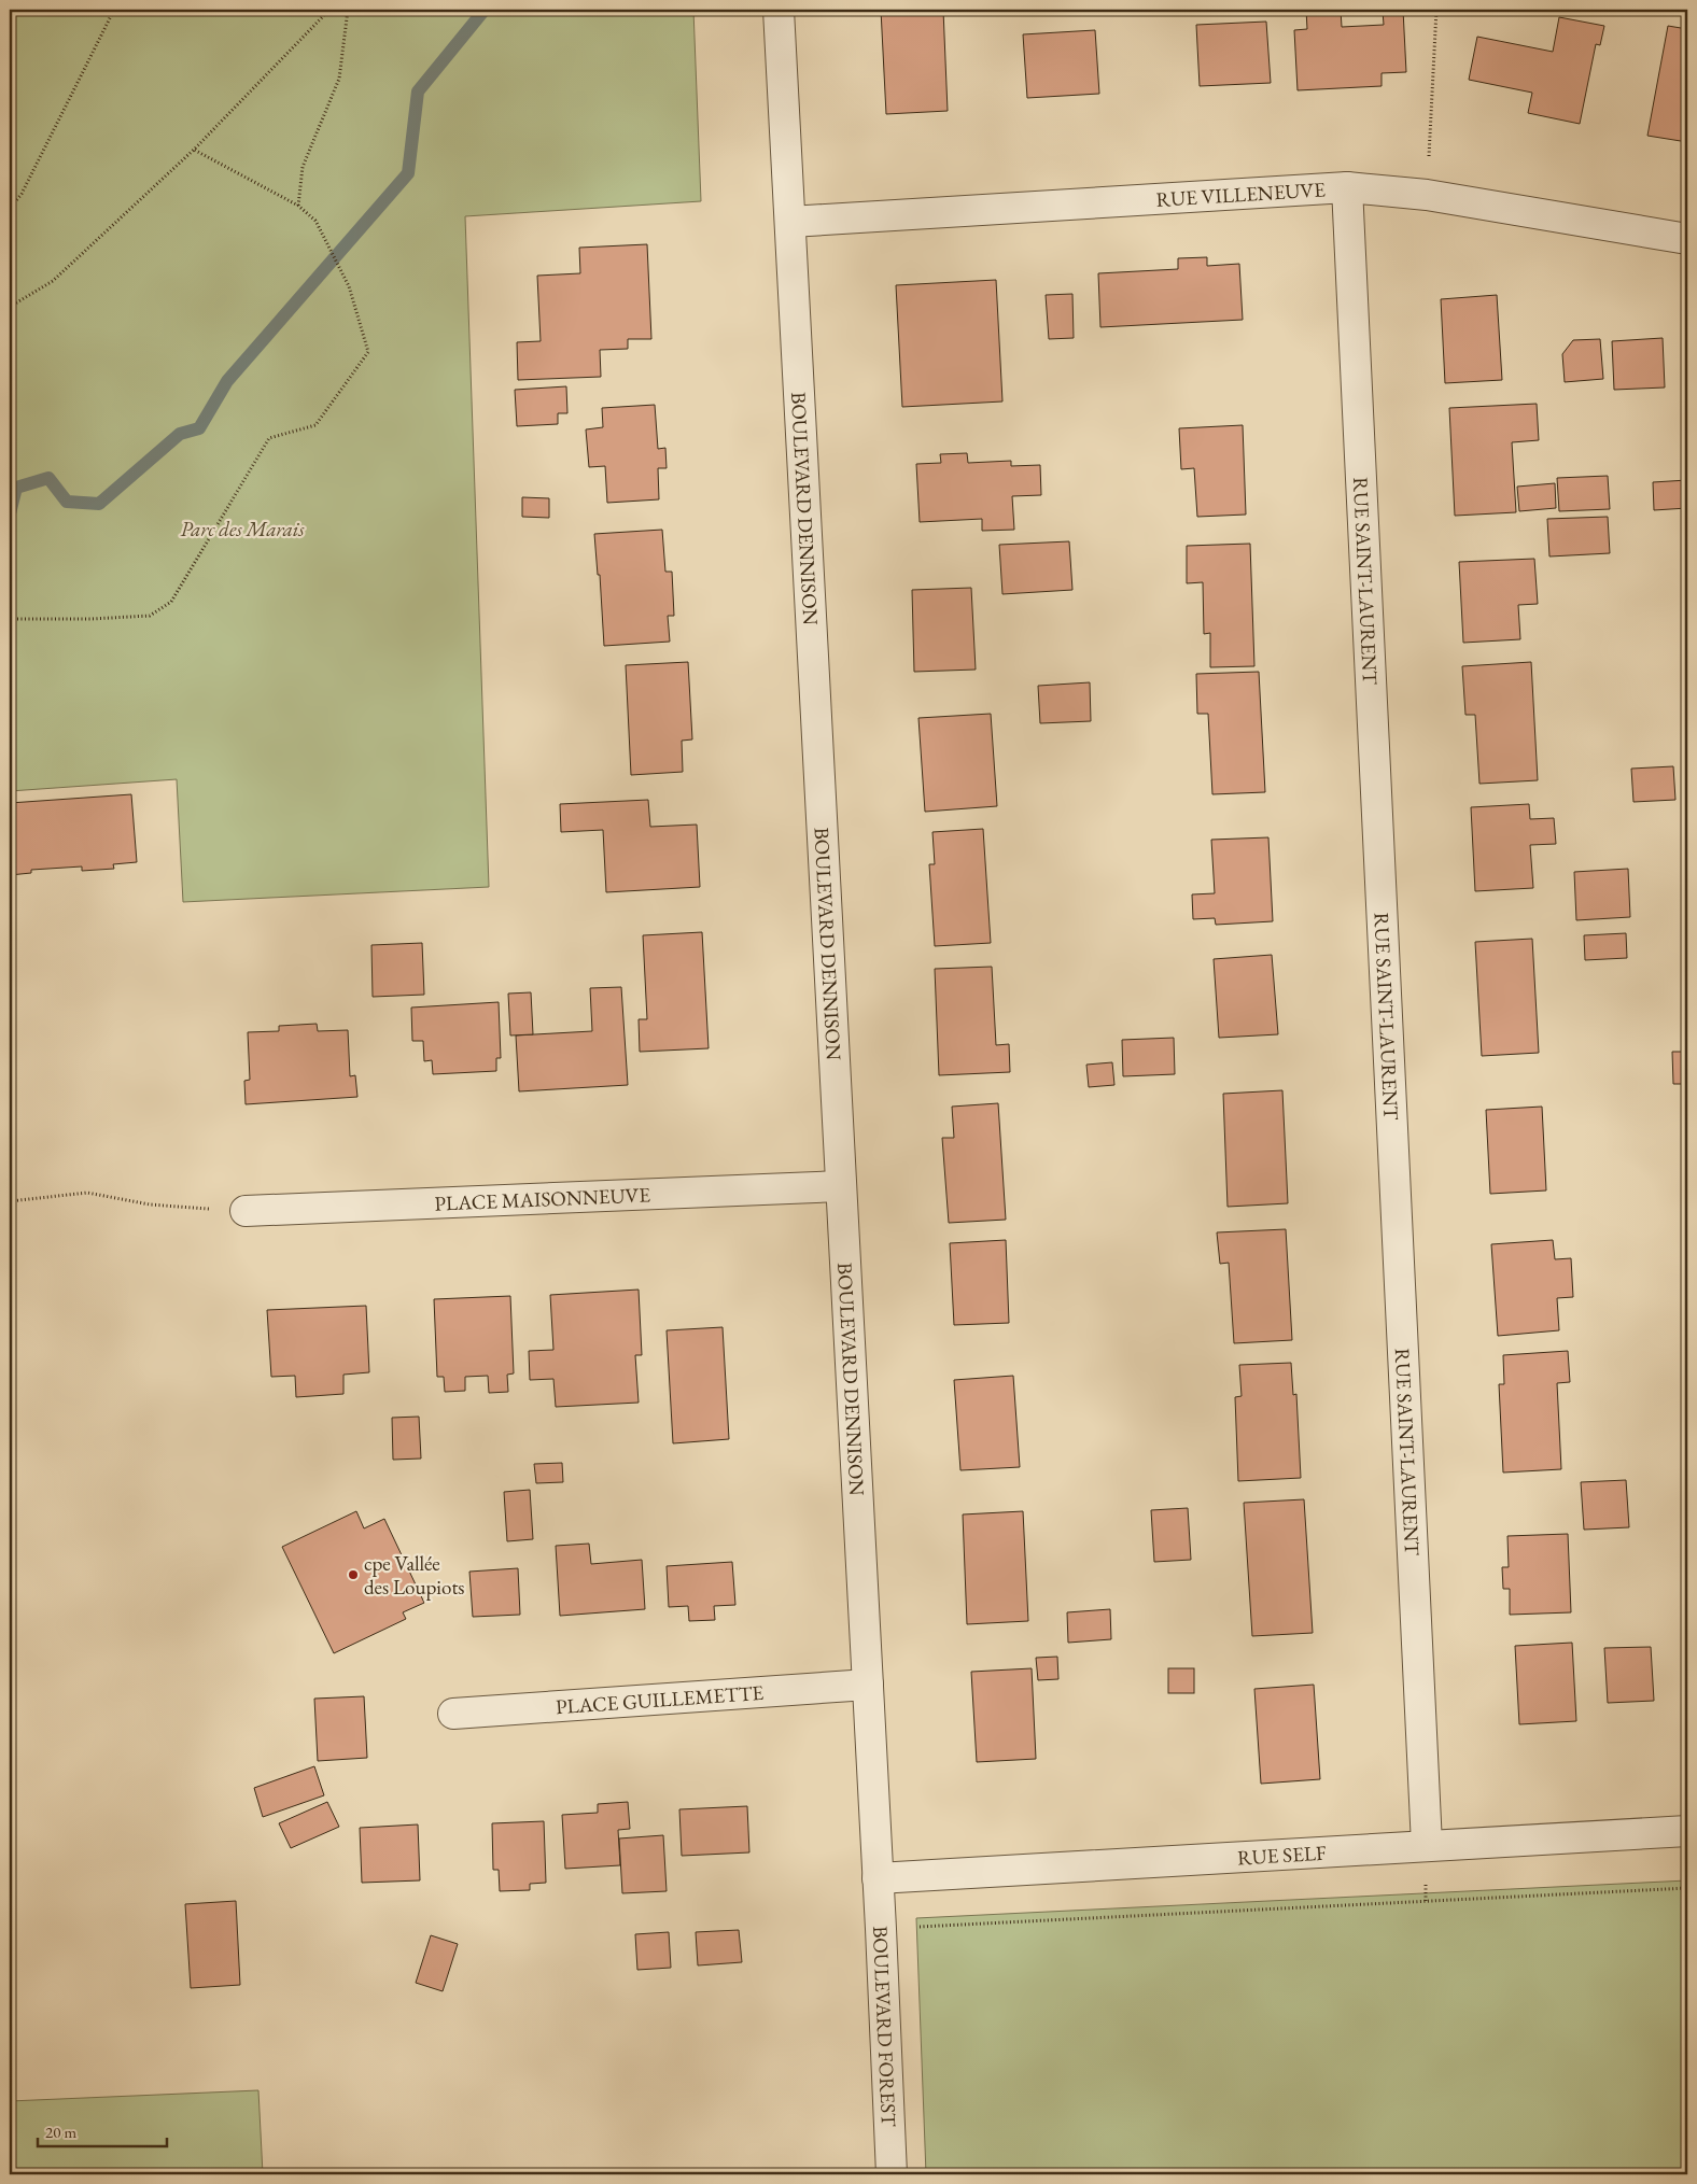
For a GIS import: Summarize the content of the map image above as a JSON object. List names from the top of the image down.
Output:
{
  "streets": {
    "street": [
      "RUE VILLENEUVE",
      "BOULEVARD DENNISON",
      "RUE SAINT-LAURENT",
      "PLACE MAISONNEUVE",
      "PLACE GUILLEMETTE",
      "RUE SELF",
      "BOULEVARD FOREST"
    ]
  },
  "crossings": [
    ["RUE VILLENEUVE", "BOULEVARD DENNISON"],
    ["RUE VILLENEUVE", "RUE SAINT-LAURENT"],
    ["BOULEVARD DENNISON", "PLACE MAISONNEUVE"],
    ["BOULEVARD DENNISON", "PLACE GUILLEMETTE"],
    ["BOULEVARD DENNISON", "RUE SELF"],
    ["BOULEVARD DENNISON", "BOULEVARD FOREST"],
    ["RUE SAINT-LAURENT", "RUE SELF"],
    ["RUE SELF", "BOULEVARD FOREST"]
  ],
  "parks": ["Parc des Marais"],
  "places": ["cpe Vallée des Loupiots"],
  "scale_bar": "20 m"
}
